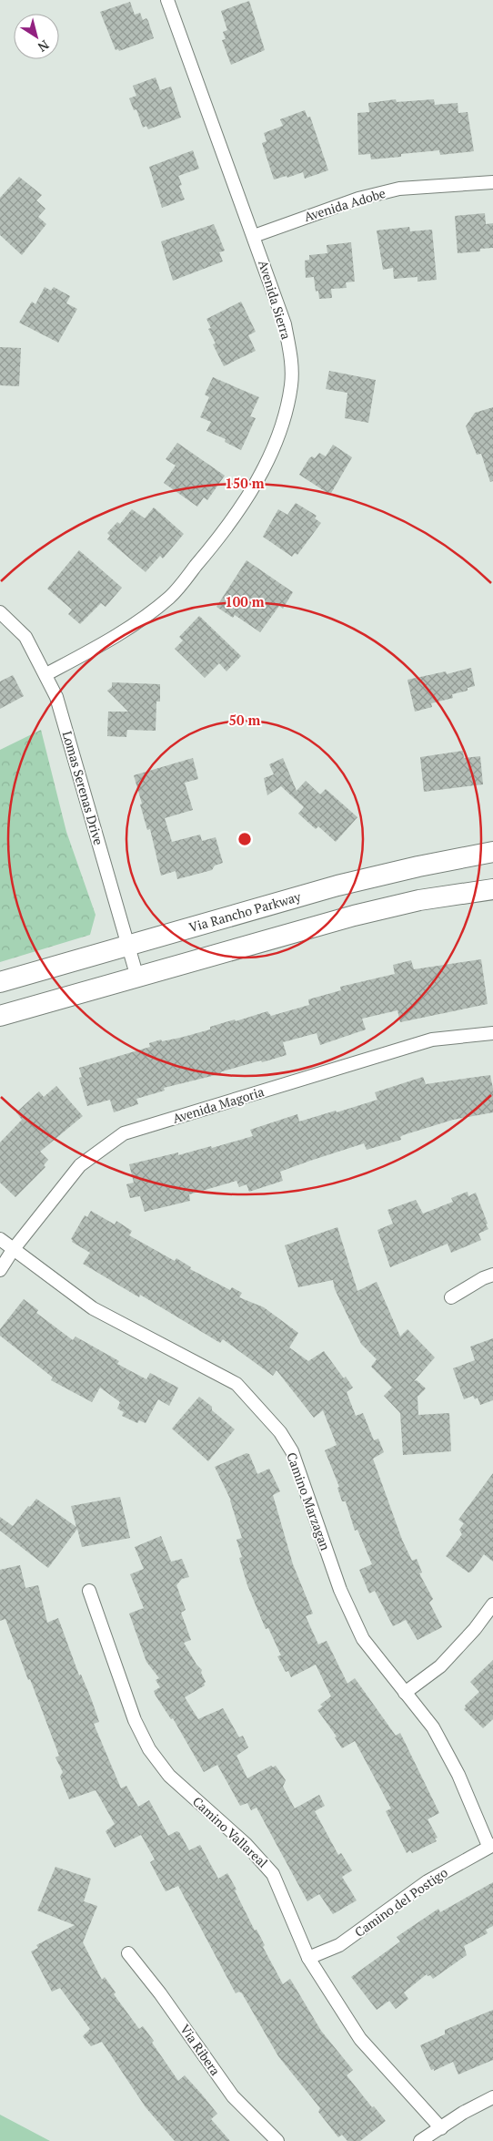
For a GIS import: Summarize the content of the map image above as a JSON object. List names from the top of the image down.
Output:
{
  "streets": {
    "main road": ["Via Rancho Parkway"],
    "street": [
      "Avenida Adobe",
      "Avenida Sierra",
      "Lomas Serenas Drive",
      "Avenida Magoria",
      "Camino Marzagan",
      "Camino Vallareal",
      "Camino del Postigo",
      "Via Ribera"
    ]
  },
  "crossings": [
    ["Avenida Adobe", "Avenida Sierra"],
    ["Avenida Sierra", "Lomas Serenas Drive"],
    ["Lomas Serenas Drive", "Via Rancho Parkway"],
    ["Avenida Magoria", "Camino Marzagan"],
    ["Camino Marzagan", "Camino del Postigo"],
    ["Camino Vallareal", "Camino del Postigo"]
  ],
  "north": "bottom right",
  "rings": ["150 m", "100 m", "50 m"]
}
